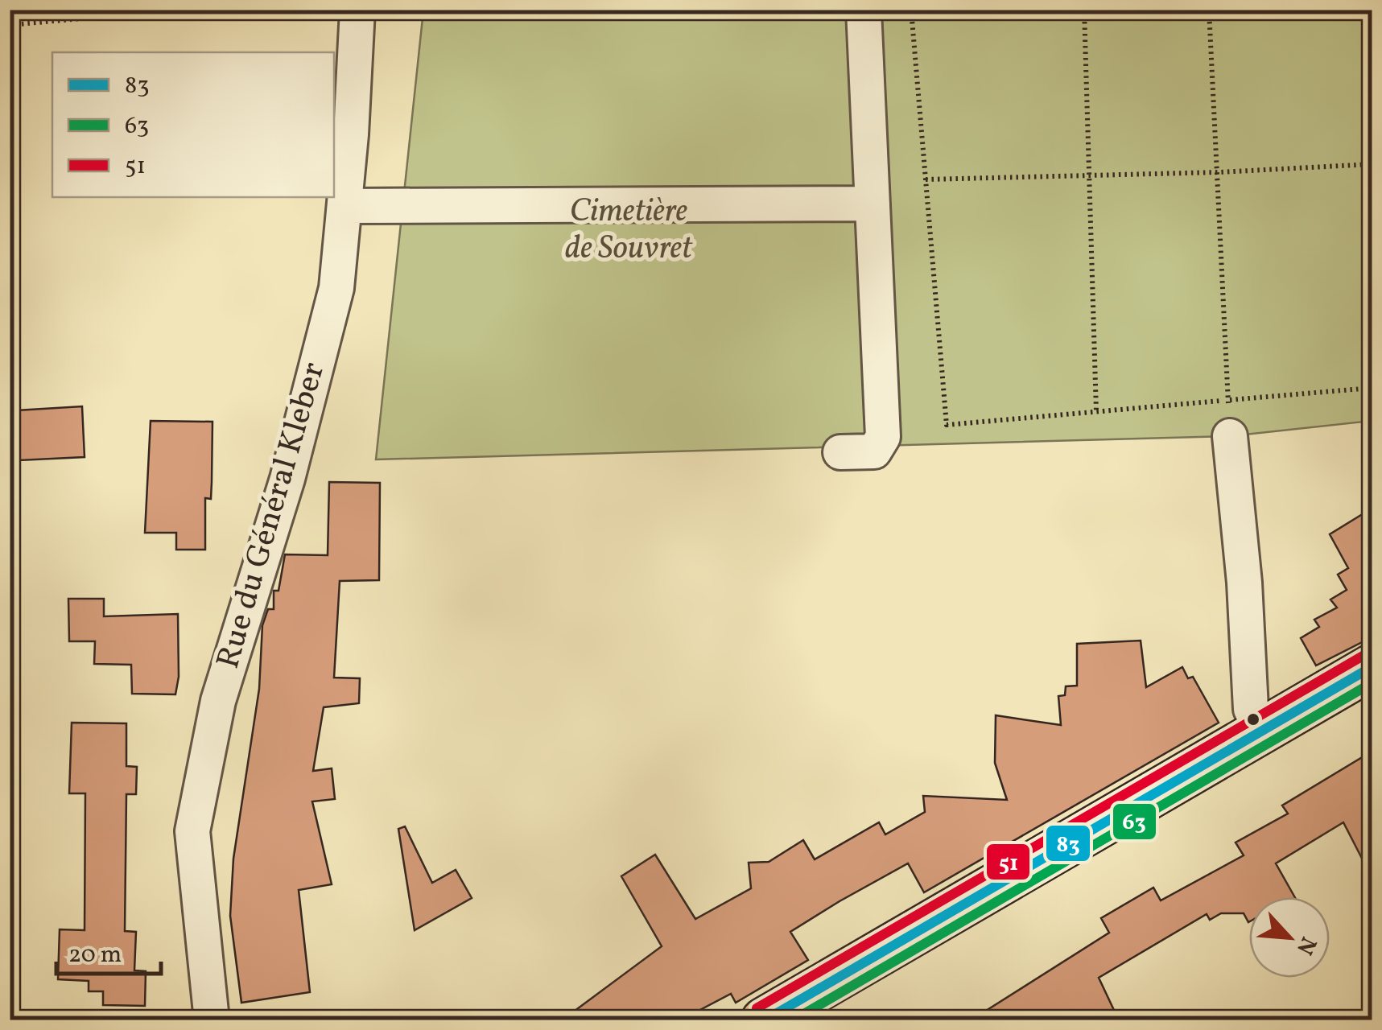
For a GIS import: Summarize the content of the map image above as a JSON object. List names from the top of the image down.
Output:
{
  "streets": {
    "street": ["Rue du Général Kleber"]
  },
  "parks": ["Cimetière de Souvret"],
  "lines": ["transit line 51", "transit line 83", "transit line 63"],
  "legend": ["83", "63", "51"],
  "scale_bar": "20 m",
  "north": "bottom right"
}
